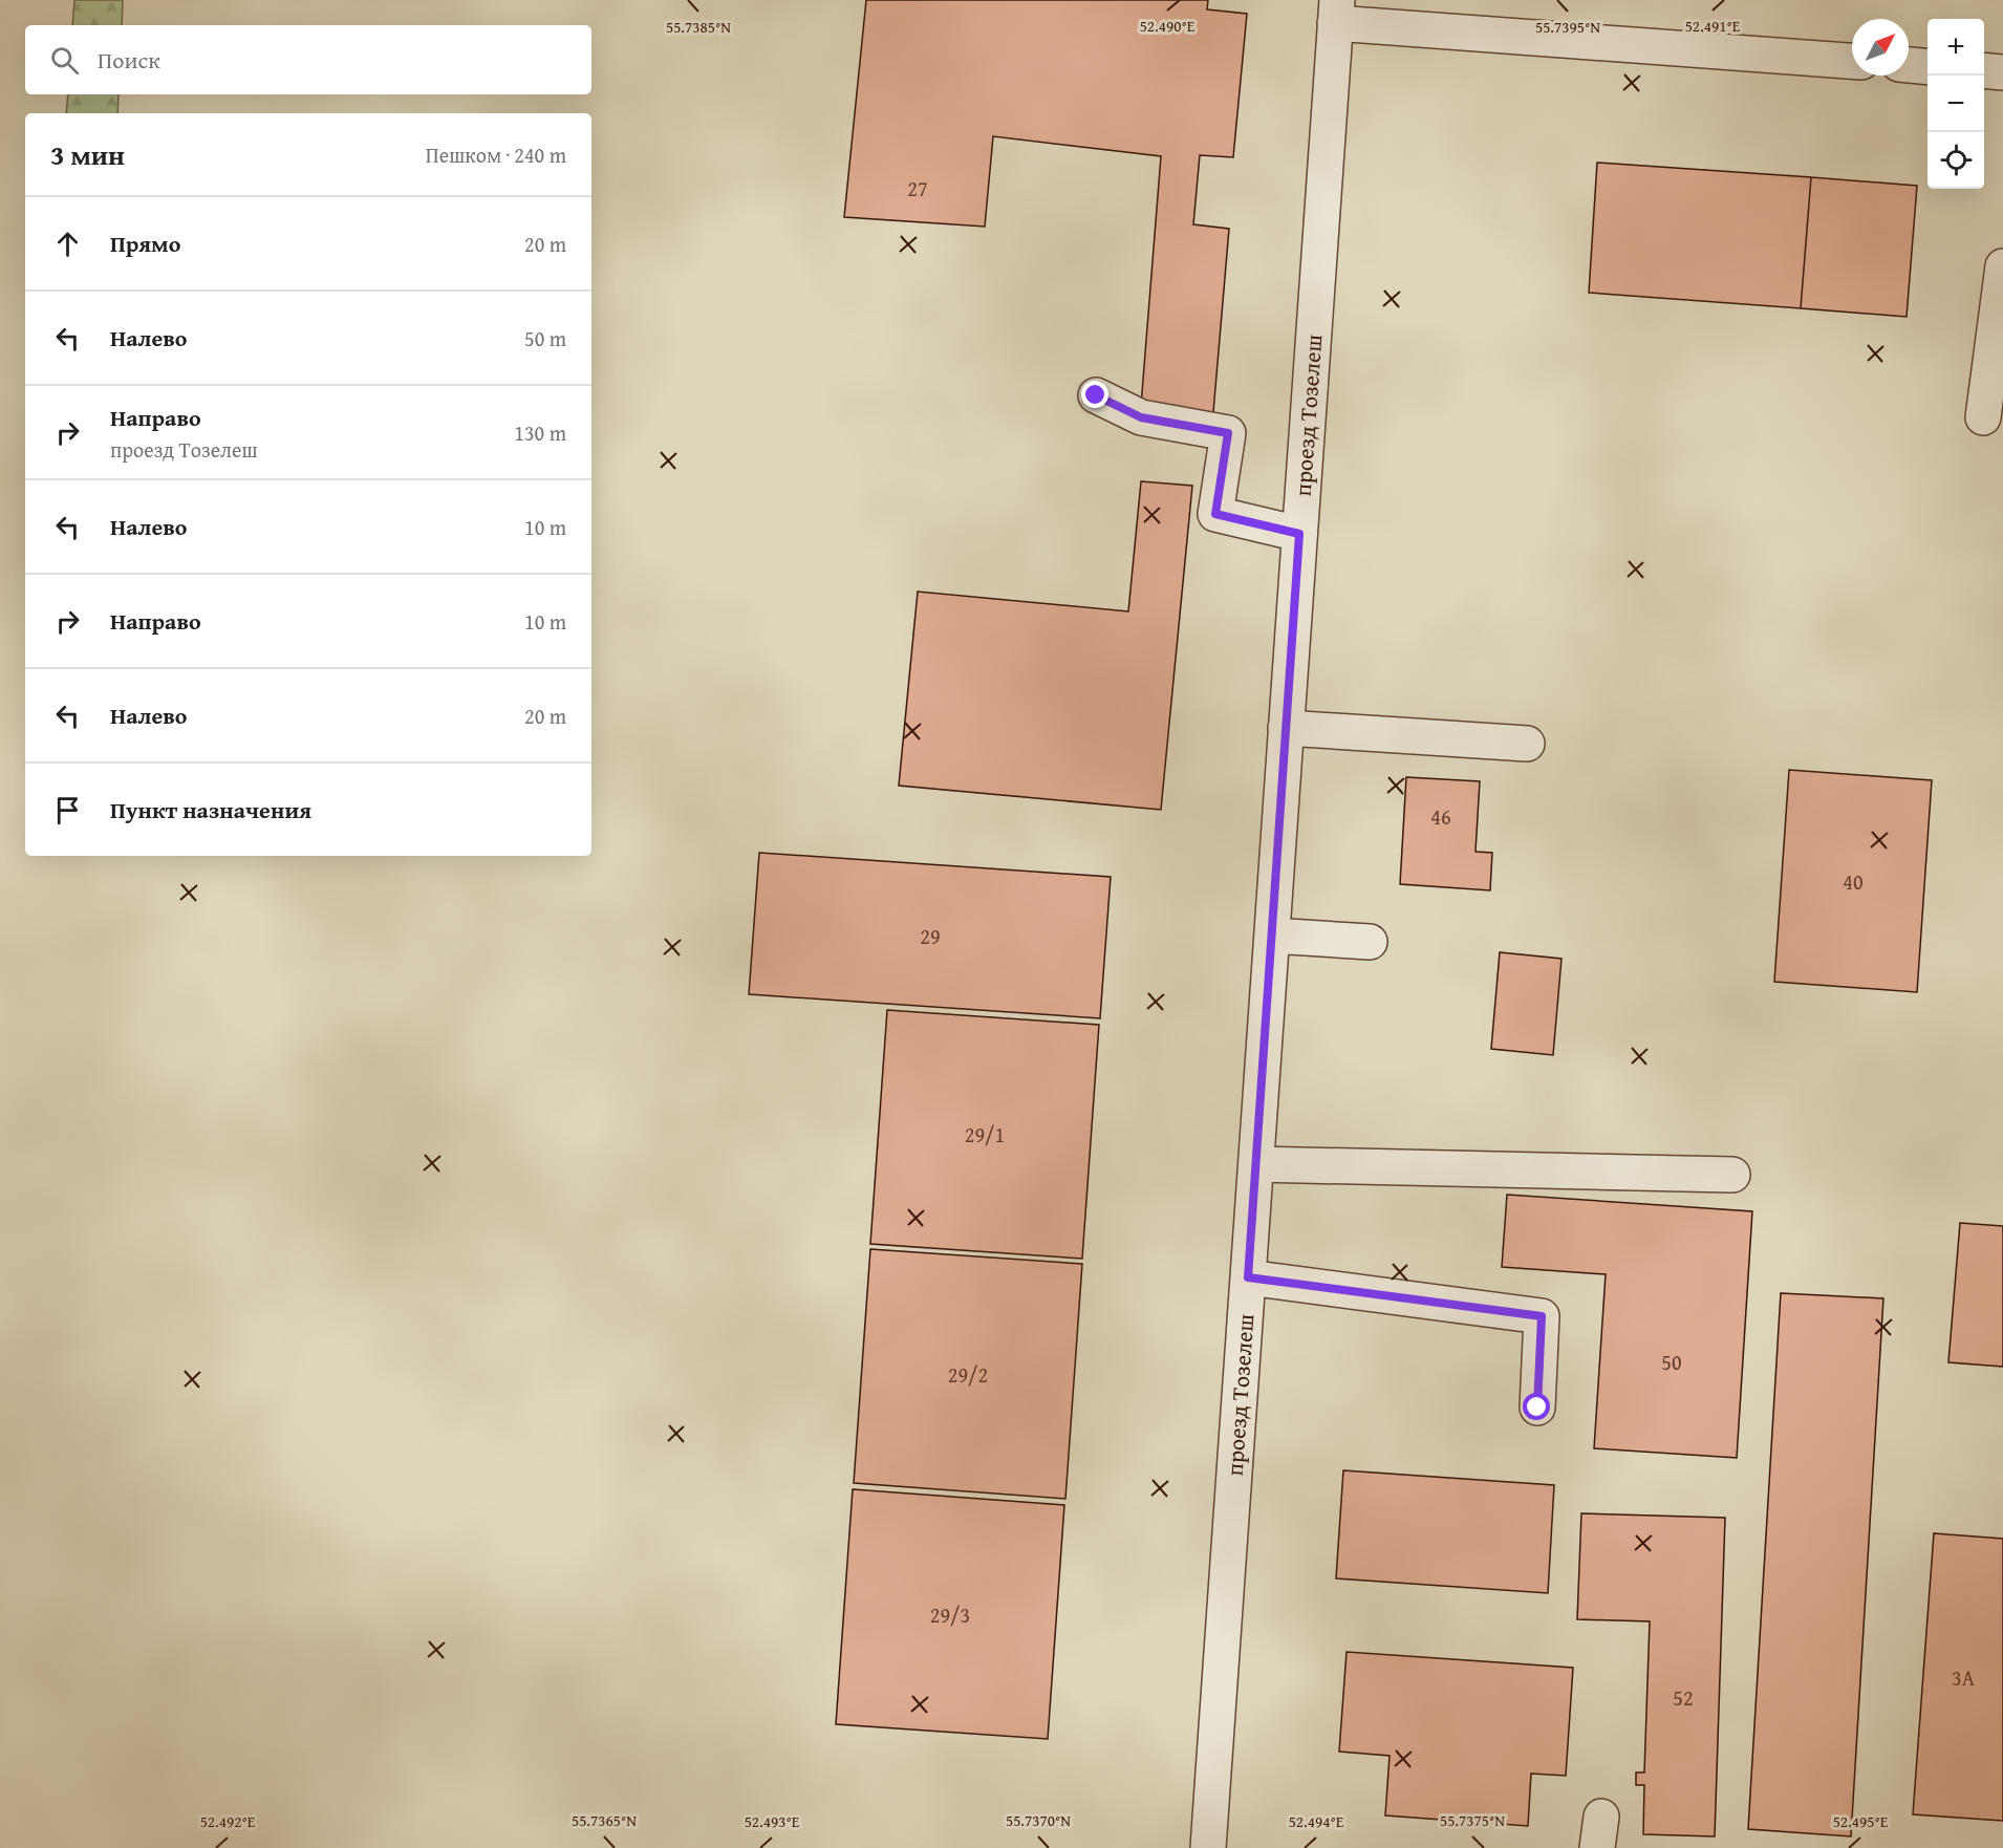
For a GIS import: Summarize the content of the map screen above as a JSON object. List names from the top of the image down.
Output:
{
  "streets": {
    "street": ["проезд Тозелеш"]
  },
  "house_numbers": [
    "27",
    "46",
    "40",
    "29",
    "29/1",
    "50",
    "29/2",
    "29/3",
    "3А",
    "52"
  ],
  "north": "top right",
  "page": {
    "map_buttons": ["+", "−"],
    "search": "Поиск",
    "heading": ["3 мин", "Пешком · 240 m"],
    "list": [
      ["Прямо", "20 m"],
      ["Налево", "50 m"],
      ["Направо", "проезд Тозелеш", "130 m"],
      ["Налево", "10 m"],
      ["Направо", "10 m"],
      ["Налево", "20 m"],
      "Пункт назначения"
    ]
  },
  "coordinates": [
    "52.490°E",
    "52.491°E",
    "55.7385°N",
    "55.7395°N",
    "55.7365°N",
    "55.7370°N",
    "55.7375°N",
    "52.492°E",
    "52.493°E",
    "52.494°E",
    "52.495°E"
  ]
}
